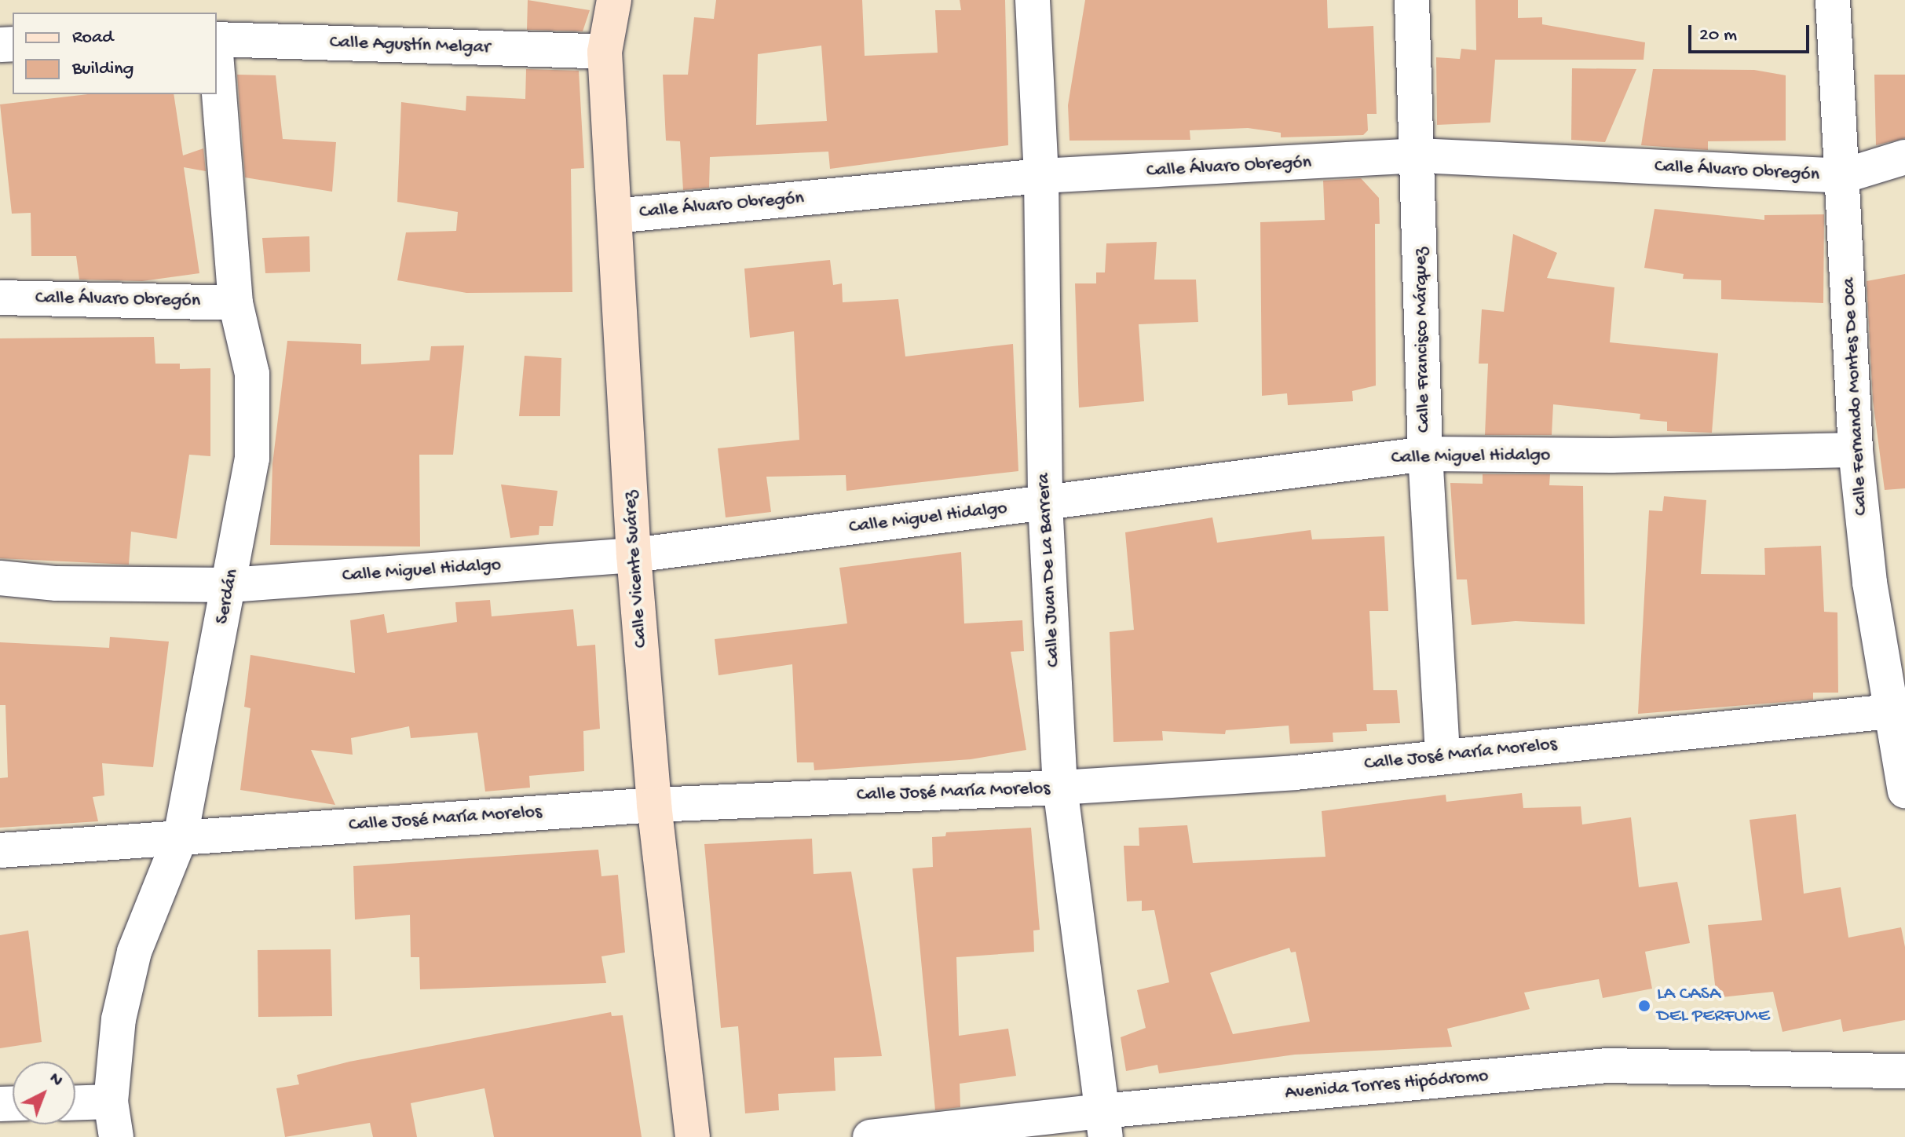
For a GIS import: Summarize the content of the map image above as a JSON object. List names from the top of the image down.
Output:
{
  "streets": {
    "street": [
      "Calle Agustín Melgar",
      "Calle Álvaro Obregón",
      "Calle Francisco Márquez",
      "Calle Fernando Montes De Oca",
      "Calle Miguel Hidalgo",
      "Calle Vicente Suárez",
      "Calle Juan De La Barrera",
      "Serdán",
      "Calle José María Morelos",
      "Avenida Torres Hipódromo"
    ]
  },
  "crossings": [
    ["Calle Agustín Melgar", "Calle Vicente Suárez"],
    ["Calle Álvaro Obregón", "Calle Francisco Márquez"],
    ["Calle Álvaro Obregón", "Calle Fernando Montes De Oca"],
    ["Calle Álvaro Obregón", "Calle Vicente Suárez"],
    ["Calle Álvaro Obregón", "Calle Juan De La Barrera"],
    ["Calle Álvaro Obregón", "Serdán"],
    ["Calle Francisco Márquez", "Calle Miguel Hidalgo"],
    ["Calle Francisco Márquez", "Calle José María Morelos"],
    ["Calle Fernando Montes De Oca", "Calle Miguel Hidalgo"],
    ["Calle Fernando Montes De Oca", "Calle José María Morelos"],
    ["Calle Miguel Hidalgo", "Calle Vicente Suárez"],
    ["Calle Miguel Hidalgo", "Calle Juan De La Barrera"],
    ["Calle Miguel Hidalgo", "Serdán"],
    ["Calle Vicente Suárez", "Calle José María Morelos"],
    ["Calle Juan De La Barrera", "Calle José María Morelos"],
    ["Calle Juan De La Barrera", "Avenida Torres Hipódromo"],
    ["Serdán", "Calle José María Morelos"]
  ],
  "places": ["LA CASA DEL PERFUME"],
  "legend": ["Road", "Building"],
  "scale_bar": "20 m",
  "north": "top right"
}
